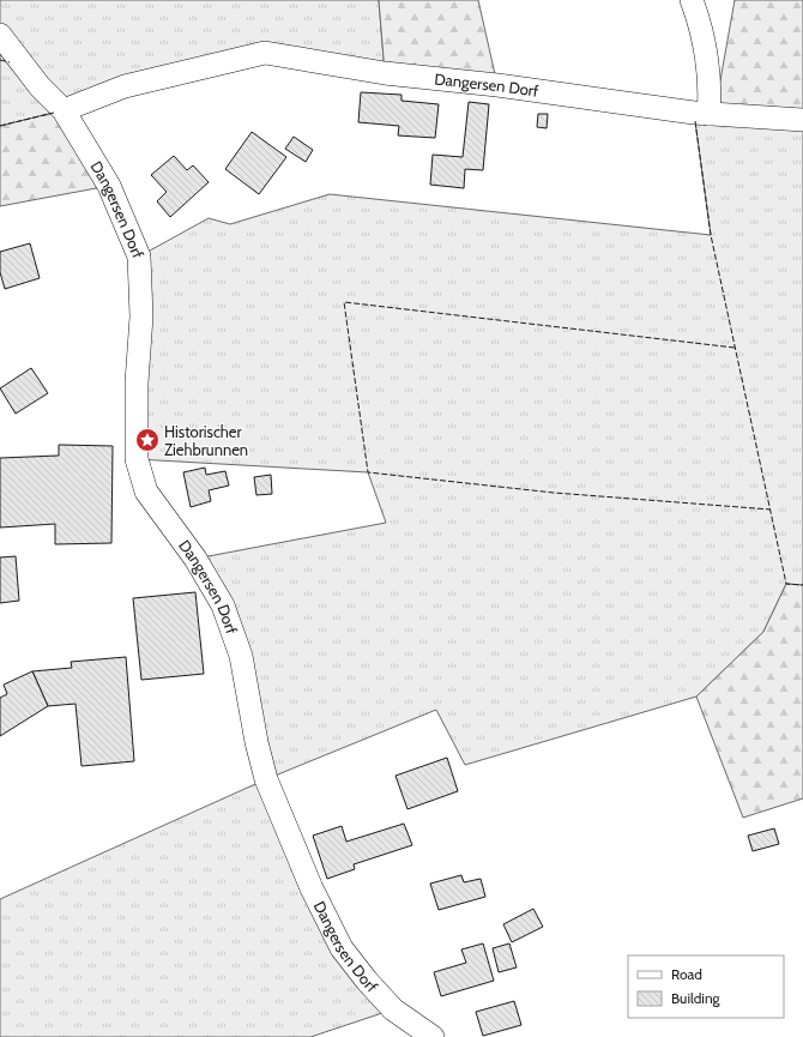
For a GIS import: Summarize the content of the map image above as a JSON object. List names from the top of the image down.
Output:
{
  "streets": {
    "street": ["Dangersen Dorf"]
  },
  "places": {
    "place": ["Historischer Ziehbrunnen"]
  },
  "legend": ["Road", "Building"]
}
